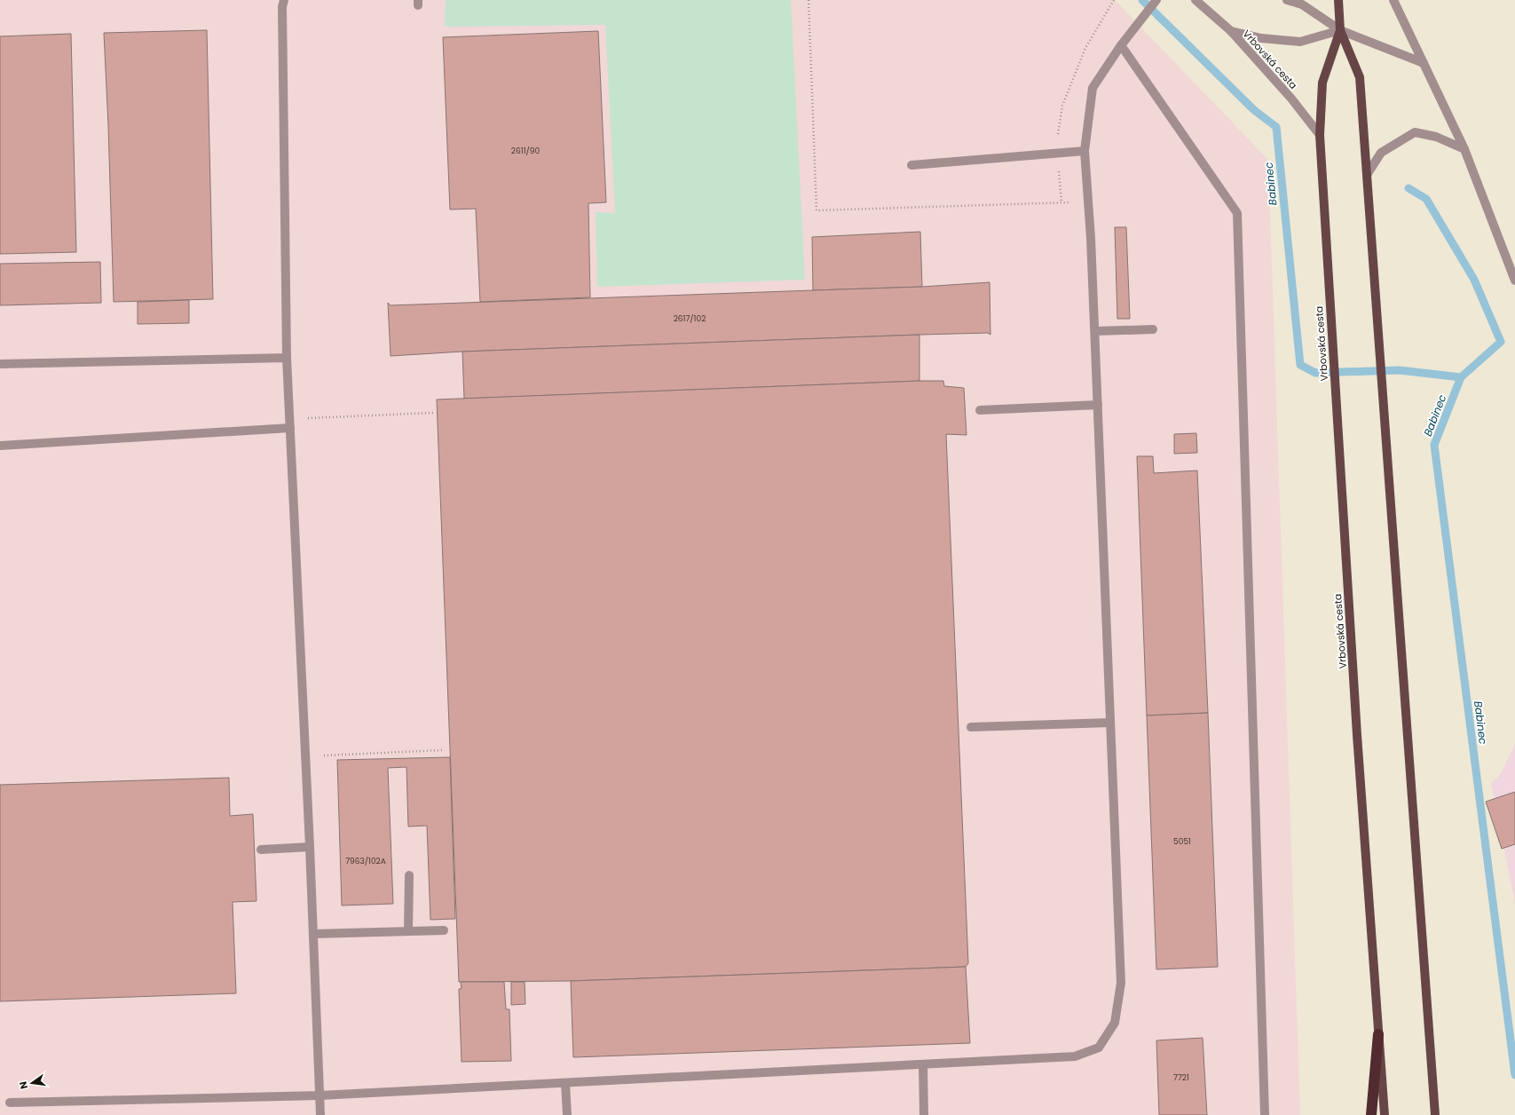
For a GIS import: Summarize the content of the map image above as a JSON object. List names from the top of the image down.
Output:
{
  "streets": {
    "main road": ["Vrbovská cesta"]
  },
  "water": ["Babinec"],
  "house_numbers": [
    "2611/90",
    "2617/102",
    "5051",
    "7963/102A",
    "7721"
  ],
  "north": "left"
}
